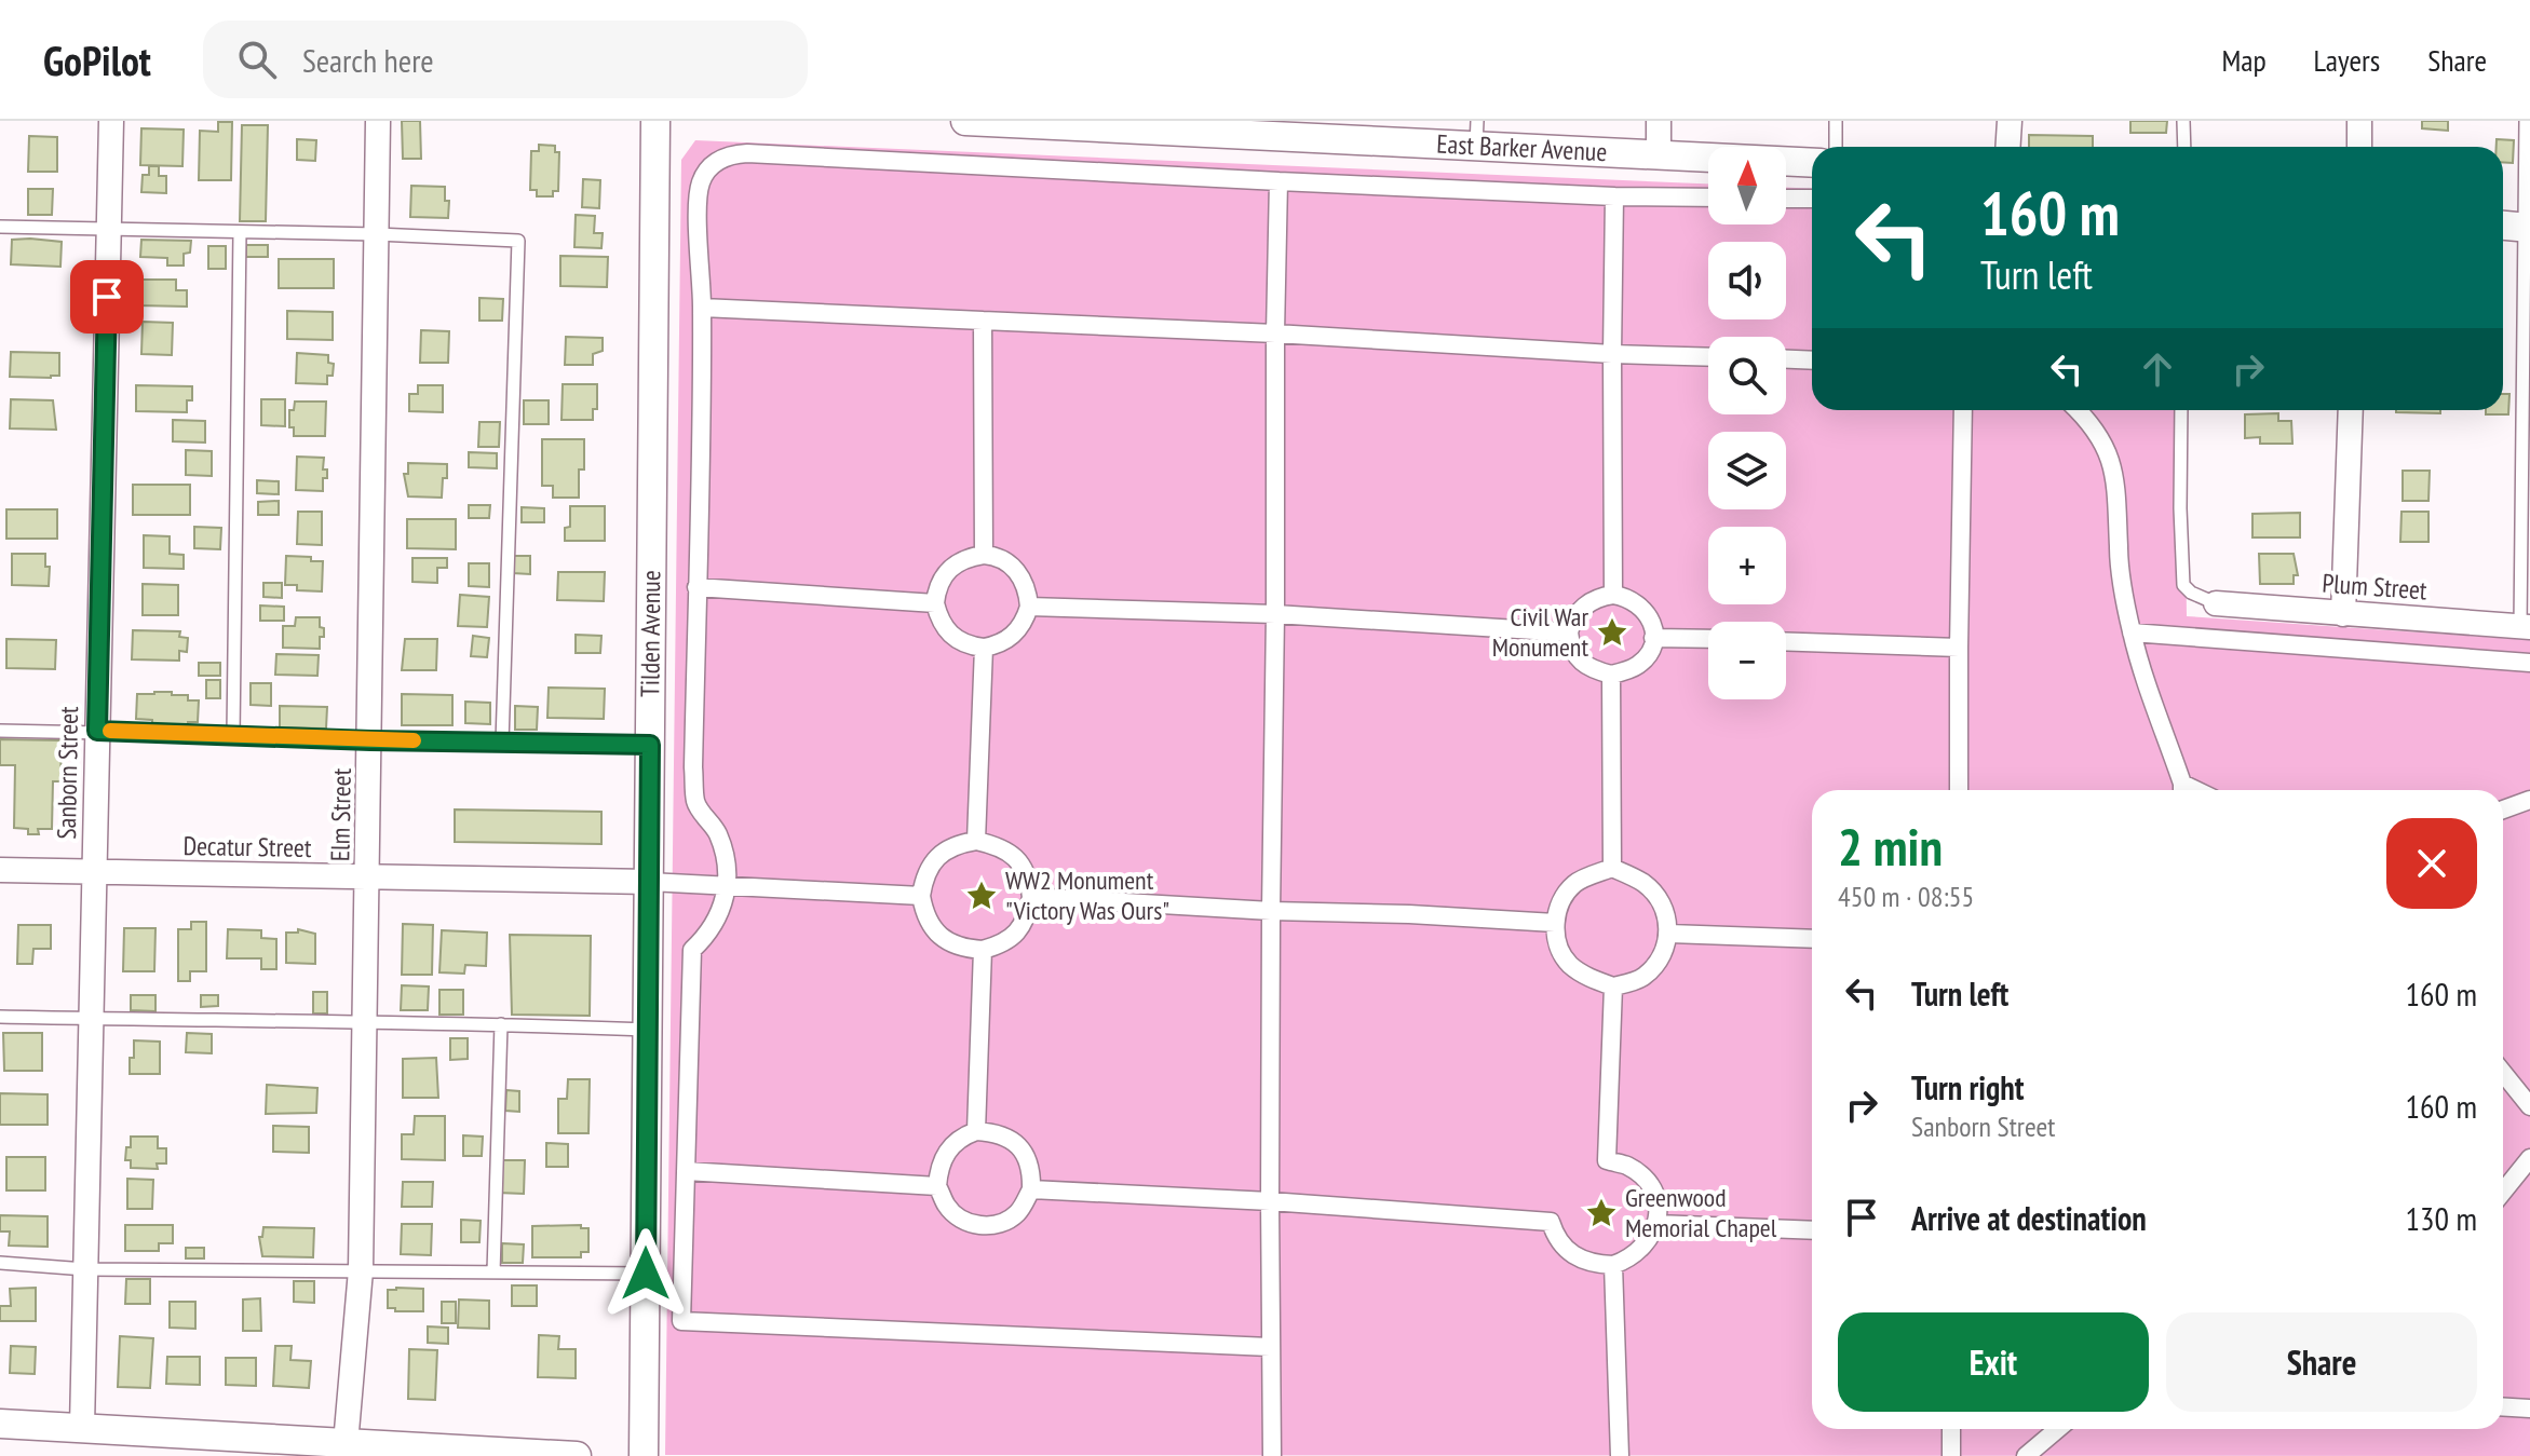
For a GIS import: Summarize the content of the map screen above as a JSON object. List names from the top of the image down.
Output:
{
  "streets": {
    "street": [
      "East Barker Avenue",
      "Plum Street",
      "Tilden Avenue",
      "Sanborn Street",
      "Elm Street",
      "Decatur Street"
    ]
  },
  "crossings": [
    ["Tilden Avenue", "Decatur Street"],
    ["Sanborn Street", "Decatur Street"],
    ["Elm Street", "Decatur Street"]
  ],
  "places": {
    "place": ["Civil War Monument", "WW2 Monument \"Victory Was Ours\"", "Greenwood Memorial Chapel"]
  },
  "north": "top",
  "page": {
    "header": "GoPilot",
    "search": "Search here",
    "nav": ["Map", "Layers", "Share"],
    "map_buttons": ["+", "−"],
    "turn": ["160 m", "Turn left"],
    "heading": ["2 min", "450 m · 08:55"],
    "list": [
      {
        "name": "Turn left",
        "value": "160 m"
      },
      {
        "name": "Turn right",
        "note": "Sanborn Street",
        "value": "160 m"
      },
      {
        "name": "Arrive at destination",
        "value": "130 m"
      }
    ],
    "buttons": ["Exit", "Share"]
  }
}
